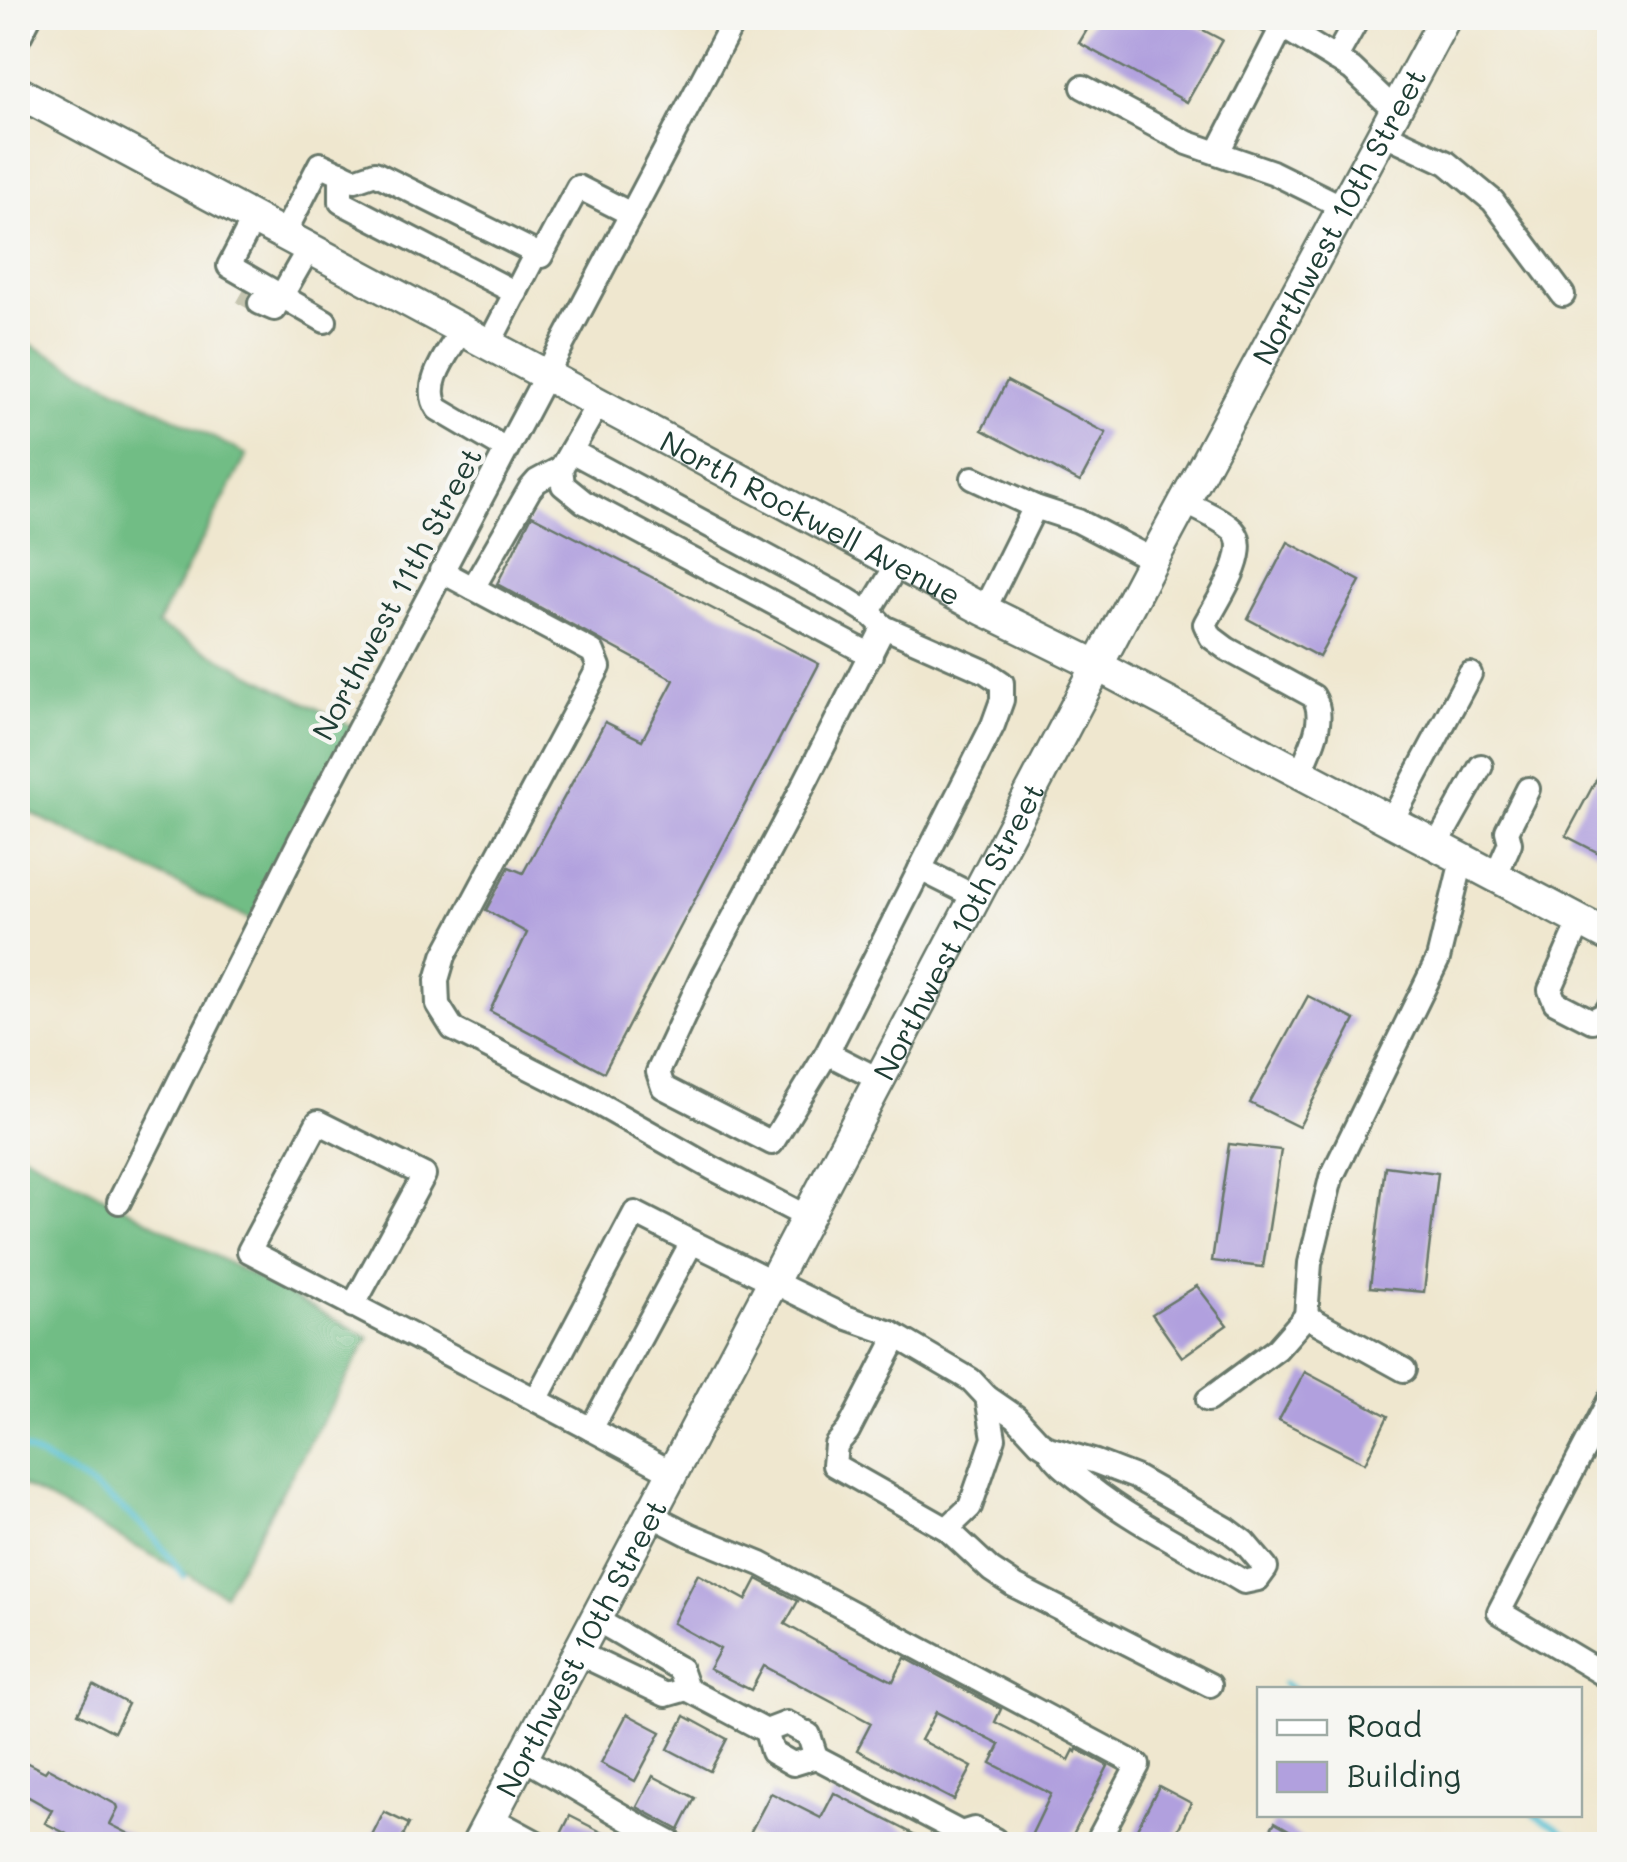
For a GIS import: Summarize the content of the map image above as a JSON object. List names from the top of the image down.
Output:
{
  "streets": {
    "main road": ["Northwest 10th Street", "North Rockwell Avenue"],
    "street": ["Northwest 11th Street"]
  },
  "crossings": [
    ["Northwest 10th Street", "North Rockwell Avenue"],
    ["North Rockwell Avenue", "Northwest 11th Street"]
  ],
  "legend": ["Road", "Building"]
}
